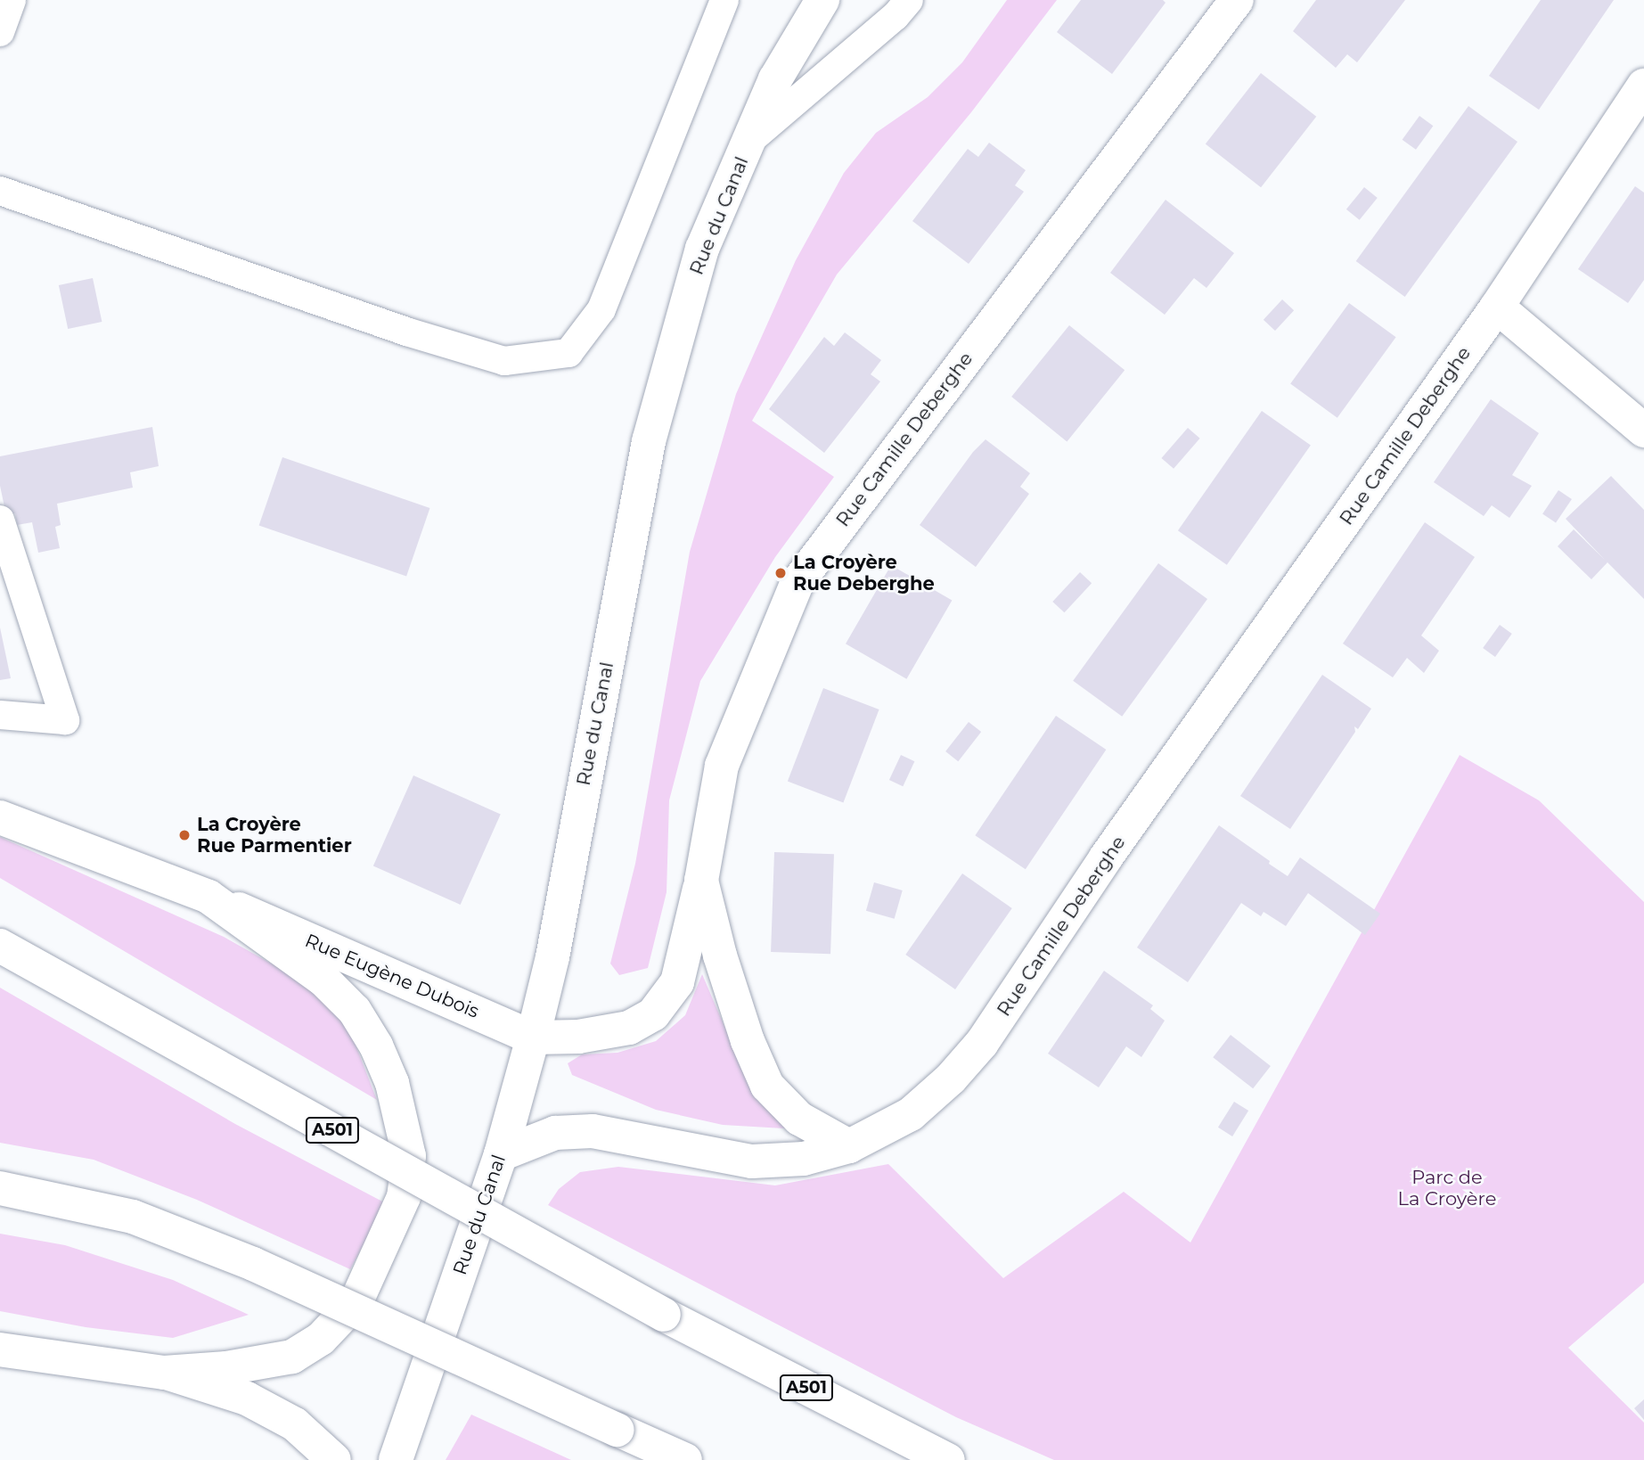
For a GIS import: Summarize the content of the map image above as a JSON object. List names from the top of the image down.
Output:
{
  "streets": {
    "main road": [
      "Rue du Canal",
      "Rue Camille Deberghe",
      "Rue Eugène Dubois",
      "A501"
    ]
  },
  "crossings": [
    ["Rue du Canal", "Rue Camille Deberghe"],
    ["Rue du Canal", "Rue Eugène Dubois"],
    ["Rue Camille Deberghe", "Rue Eugène Dubois"]
  ],
  "parks": ["Parc de La Croyère"],
  "places": ["La Croyère Rue Deberghe", "La Croyère Rue Parmentier"]
}
